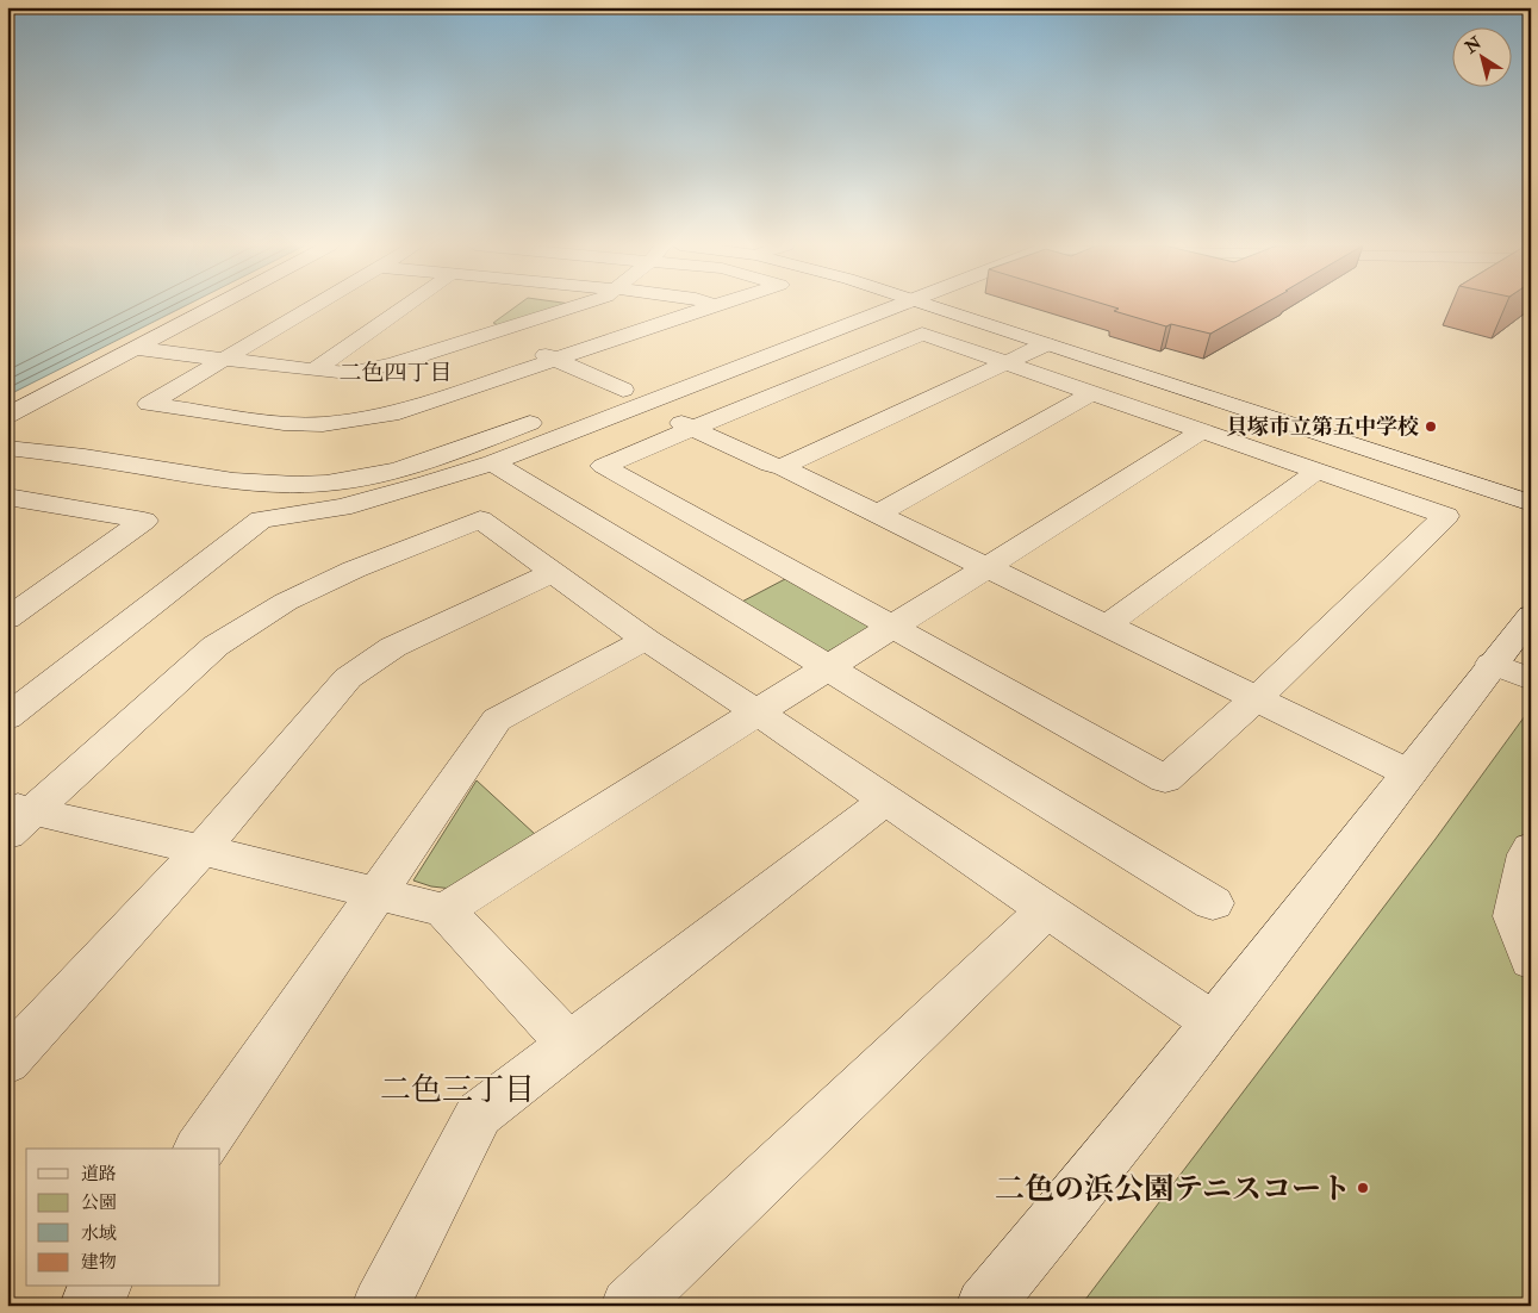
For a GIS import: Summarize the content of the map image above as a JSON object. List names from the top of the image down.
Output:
{
  "districts": ["二色四丁目", "二色三丁目"],
  "places": ["貝塚市立第五中学校", "二色の浜公園テニスコート"],
  "legend": [
    "道路",
    "公園",
    "水域",
    "建物"
  ],
  "north": "top left"
}
